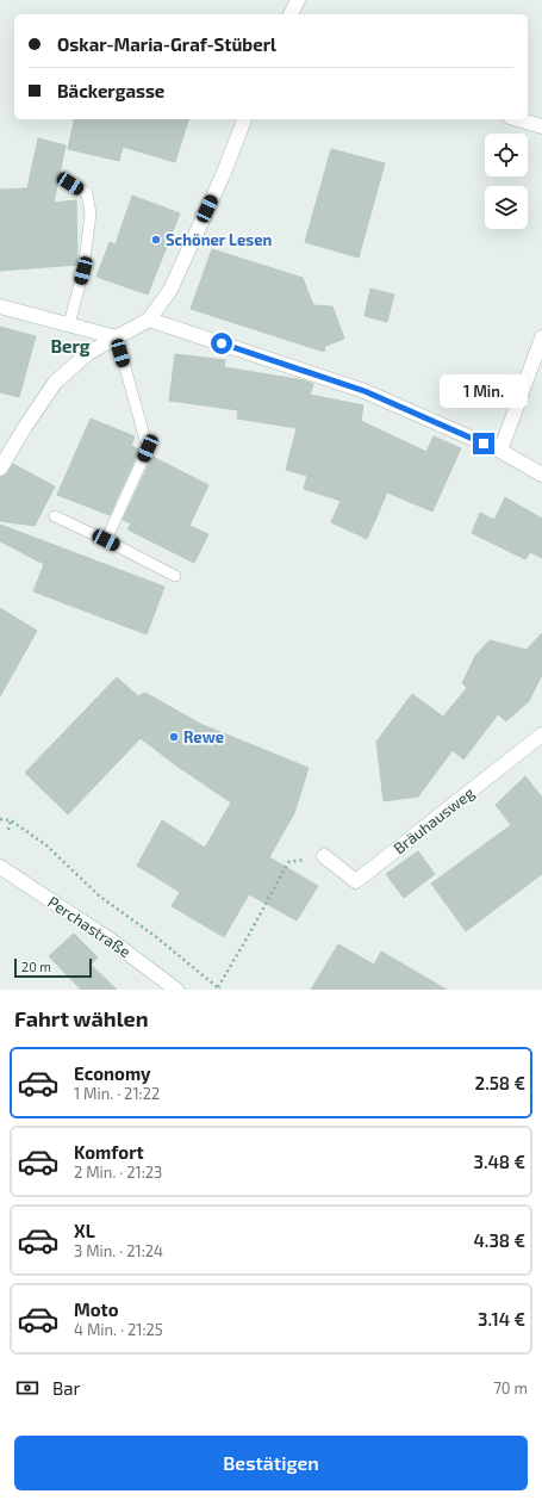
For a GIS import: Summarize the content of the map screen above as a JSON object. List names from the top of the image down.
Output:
{
  "streets": {
    "street": ["Bräuhausweg", "Perchastraße"]
  },
  "districts": ["Berg"],
  "places": ["Schöner Lesen", "Rewe"],
  "scale_bar": "20 m",
  "page": {
    "banner": ["Oskar-Maria-Graf-Stüberl", "Bäckergasse"],
    "bubble": "1 Min.",
    "scale": "20 m",
    "heading": "Fahrt wählen",
    "list": [
      {
        "name": "Economy",
        "note": "1 Min. · 21:22",
        "value": "2.58 €"
      },
      {
        "name": "Komfort",
        "note": "2 Min. · 21:23",
        "value": "3.48 €"
      },
      {
        "name": "XL",
        "note": "3 Min. · 21:24",
        "value": "4.38 €"
      },
      {
        "name": "Moto",
        "note": "4 Min. · 21:25",
        "value": "3.14 €"
      }
    ],
    "pay": ["Bar", "70 m"],
    "buttons": "Bestätigen"
  }
}
